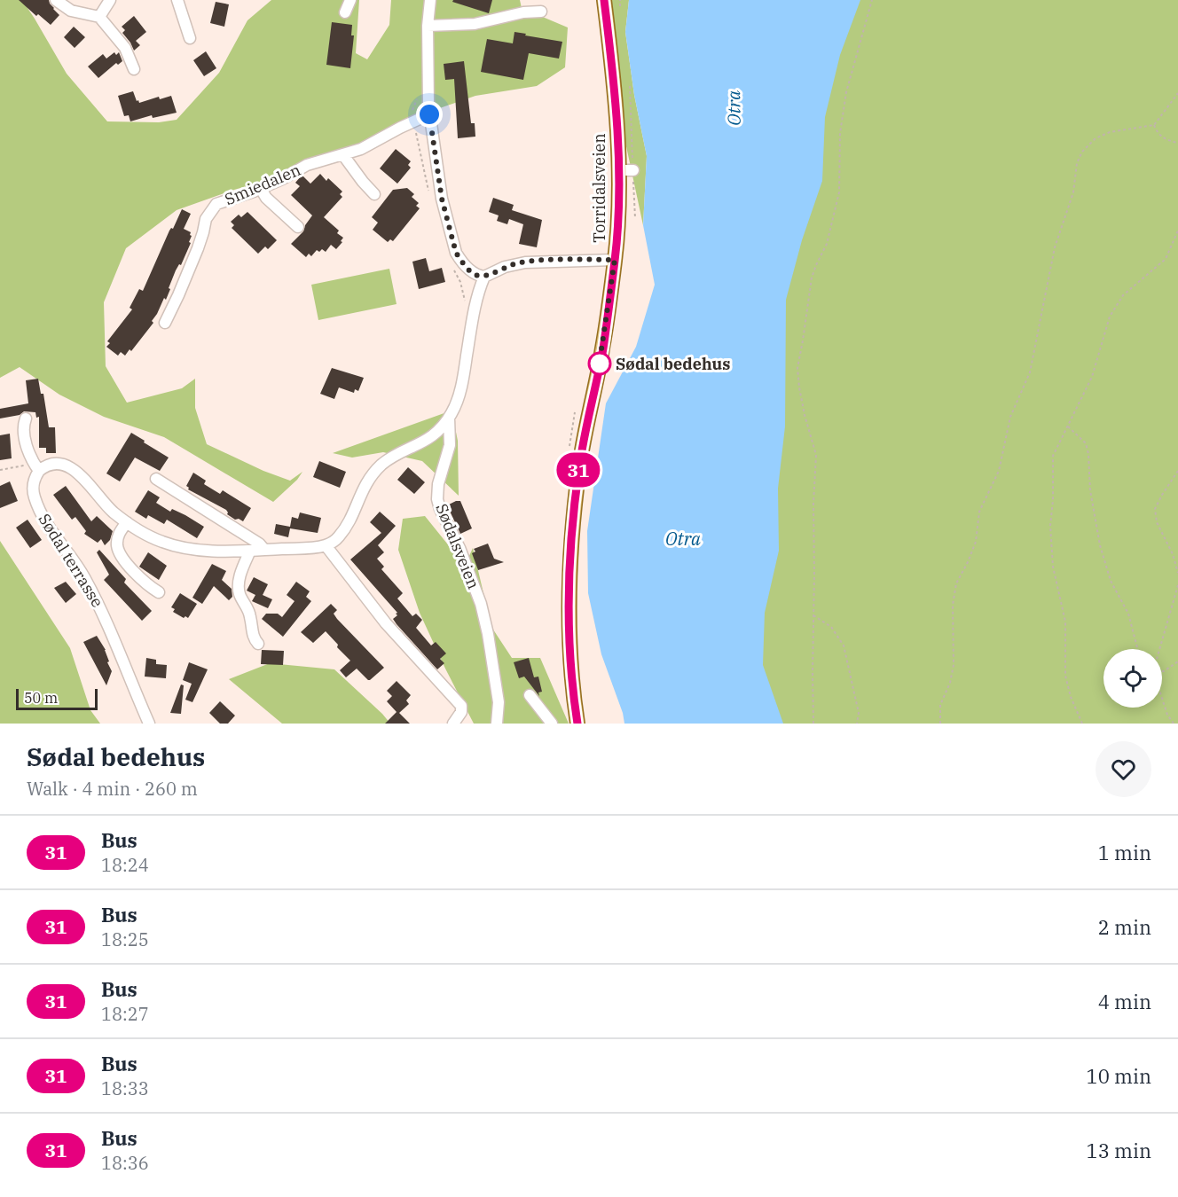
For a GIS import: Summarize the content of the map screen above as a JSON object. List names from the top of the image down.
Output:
{
  "streets": {
    "main road": ["Torridalsveien"],
    "street": ["Smiedalen", "Sødalsveien", "Sødal terrasse"]
  },
  "water": ["Otra"],
  "places": ["Sødal bedehus"],
  "lines": ["bus line 31"],
  "scale_bar": "50 m",
  "page": {
    "on_map": "31",
    "scale": "50 m",
    "heading": ["Sødal bedehus", "Walk · 4 min · 260 m"],
    "list": [
      {
        "mark": "31",
        "name": "Bus",
        "note": "18:24",
        "value": "1 min"
      },
      {
        "mark": "31",
        "name": "Bus",
        "note": "18:25",
        "value": "2 min"
      },
      {
        "mark": "31",
        "name": "Bus",
        "note": "18:27",
        "value": "4 min"
      },
      {
        "mark": "31",
        "name": "Bus",
        "note": "18:33",
        "value": "10 min"
      },
      {
        "mark": "31",
        "name": "Bus",
        "note": "18:36",
        "value": "13 min"
      }
    ]
  }
}
